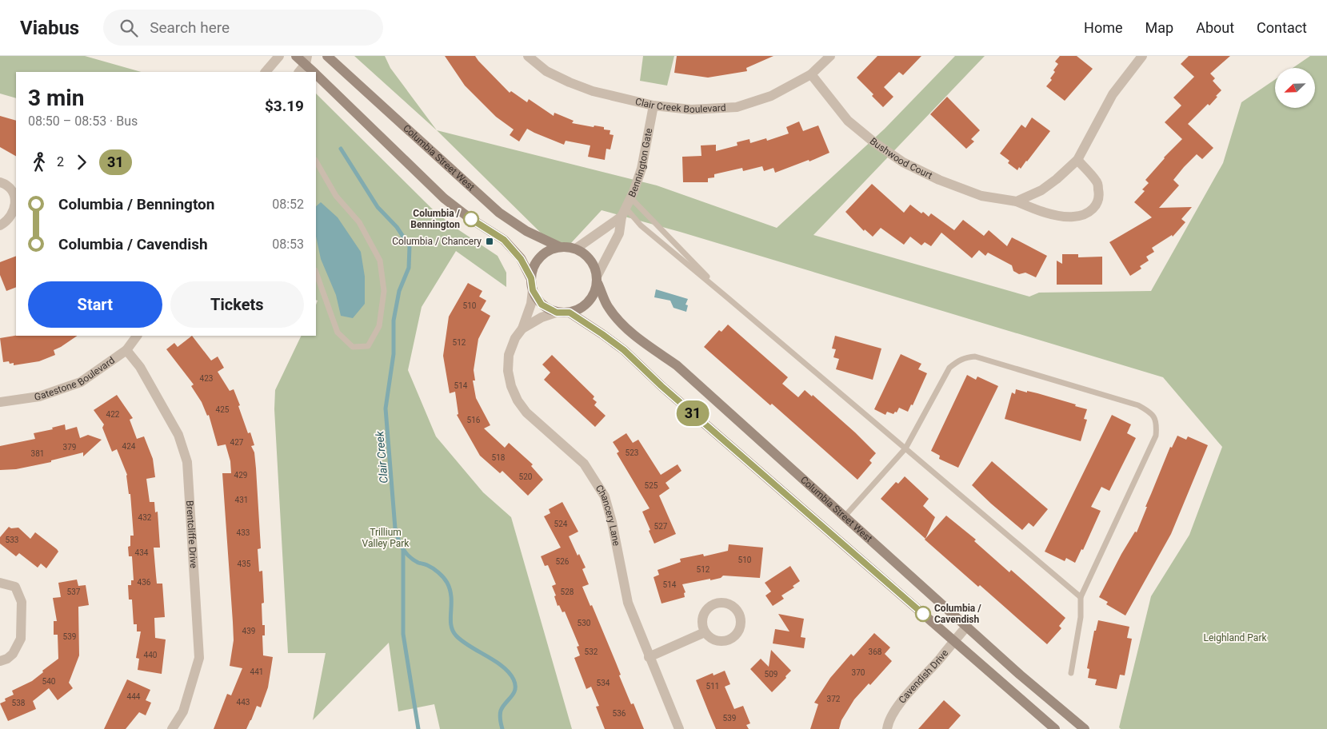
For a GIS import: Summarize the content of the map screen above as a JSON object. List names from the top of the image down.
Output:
{
  "streets": {
    "main road": ["Columbia Street West"],
    "street": [
      "Clair Creek Boulevard",
      "Bushwood Court",
      "Bennington Gate",
      "Gatestone Boulevard",
      "Chancery Lane",
      "Brentcliffe Drive",
      "Cavendish Drive"
    ]
  },
  "crossings": [
    ["Clair Creek Boulevard", "Bushwood Court"],
    ["Clair Creek Boulevard", "Bennington Gate"],
    ["Columbia Street West", "Bennington Gate"],
    ["Columbia Street West", "Chancery Lane"],
    ["Columbia Street West", "Cavendish Drive"],
    ["Bennington Gate", "Chancery Lane"],
    ["Gatestone Boulevard", "Brentcliffe Drive"]
  ],
  "water": ["Clair Creek"],
  "parks": ["Trillium Valley Park", "Leighland Park"],
  "places": {
    "other": ["Columbia / Bennington", "Columbia / Cavendish"],
    "transit": ["Columbia / Chancery"]
  },
  "lines": ["bus line 31"],
  "house_numbers": [
    "510",
    "512",
    "423",
    "514",
    "425",
    "422",
    "516",
    "427",
    "424",
    "379",
    "523",
    "381",
    "518",
    "429",
    "520",
    "525",
    "431",
    "432",
    "524",
    "527",
    "433",
    "533",
    "434",
    "510",
    "526",
    "435",
    "512",
    "436",
    "514",
    "537",
    "528",
    "530",
    "439",
    "539",
    "532",
    "368",
    "440",
    "441",
    "370",
    "509",
    "540",
    "534",
    "511",
    "444",
    "372",
    "443",
    "538",
    "536",
    "539"
  ],
  "north": "bottom left",
  "page": {
    "header": "Viabus",
    "search": "Search here",
    "nav": [
      "Home",
      "Map",
      "About",
      "Contact"
    ],
    "on_map": "31",
    "heading": ["3 min", "08:50 – 08:53 · Bus", "$3.19"],
    "legs": ["2", "31"],
    "list": [
      {
        "name": "Columbia / Bennington",
        "value": "08:52"
      },
      {
        "name": "Columbia / Cavendish",
        "value": "08:53"
      }
    ],
    "buttons": ["Start", "Tickets"]
  }
}
